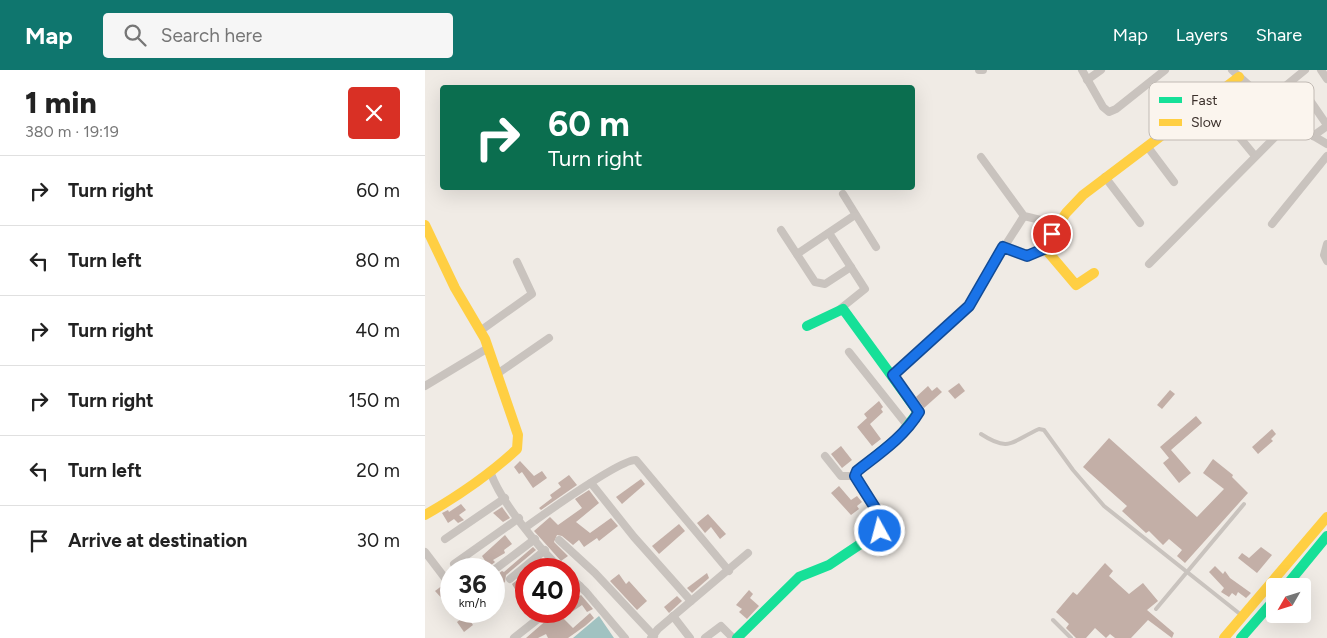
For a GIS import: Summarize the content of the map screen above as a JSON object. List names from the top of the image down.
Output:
{
  "legend": ["Fast", "Slow"],
  "north": "bottom left",
  "page": {
    "header": "Map",
    "search": "Search here",
    "nav": ["Map", "Layers", "Share"],
    "heading": ["1 min", "380 m · 19:19"],
    "turn": ["60 m", "Turn right"],
    "list": [
      {
        "name": "Turn right",
        "value": "60 m"
      },
      {
        "name": "Turn left",
        "value": "80 m"
      },
      {
        "name": "Turn right",
        "value": "40 m"
      },
      {
        "name": "Turn right",
        "value": "150 m"
      },
      {
        "name": "Turn left",
        "value": "20 m"
      },
      {
        "name": "Arrive at destination",
        "value": "30 m"
      }
    ],
    "speed": "36 km/h",
    "limit": "40"
  }
}
